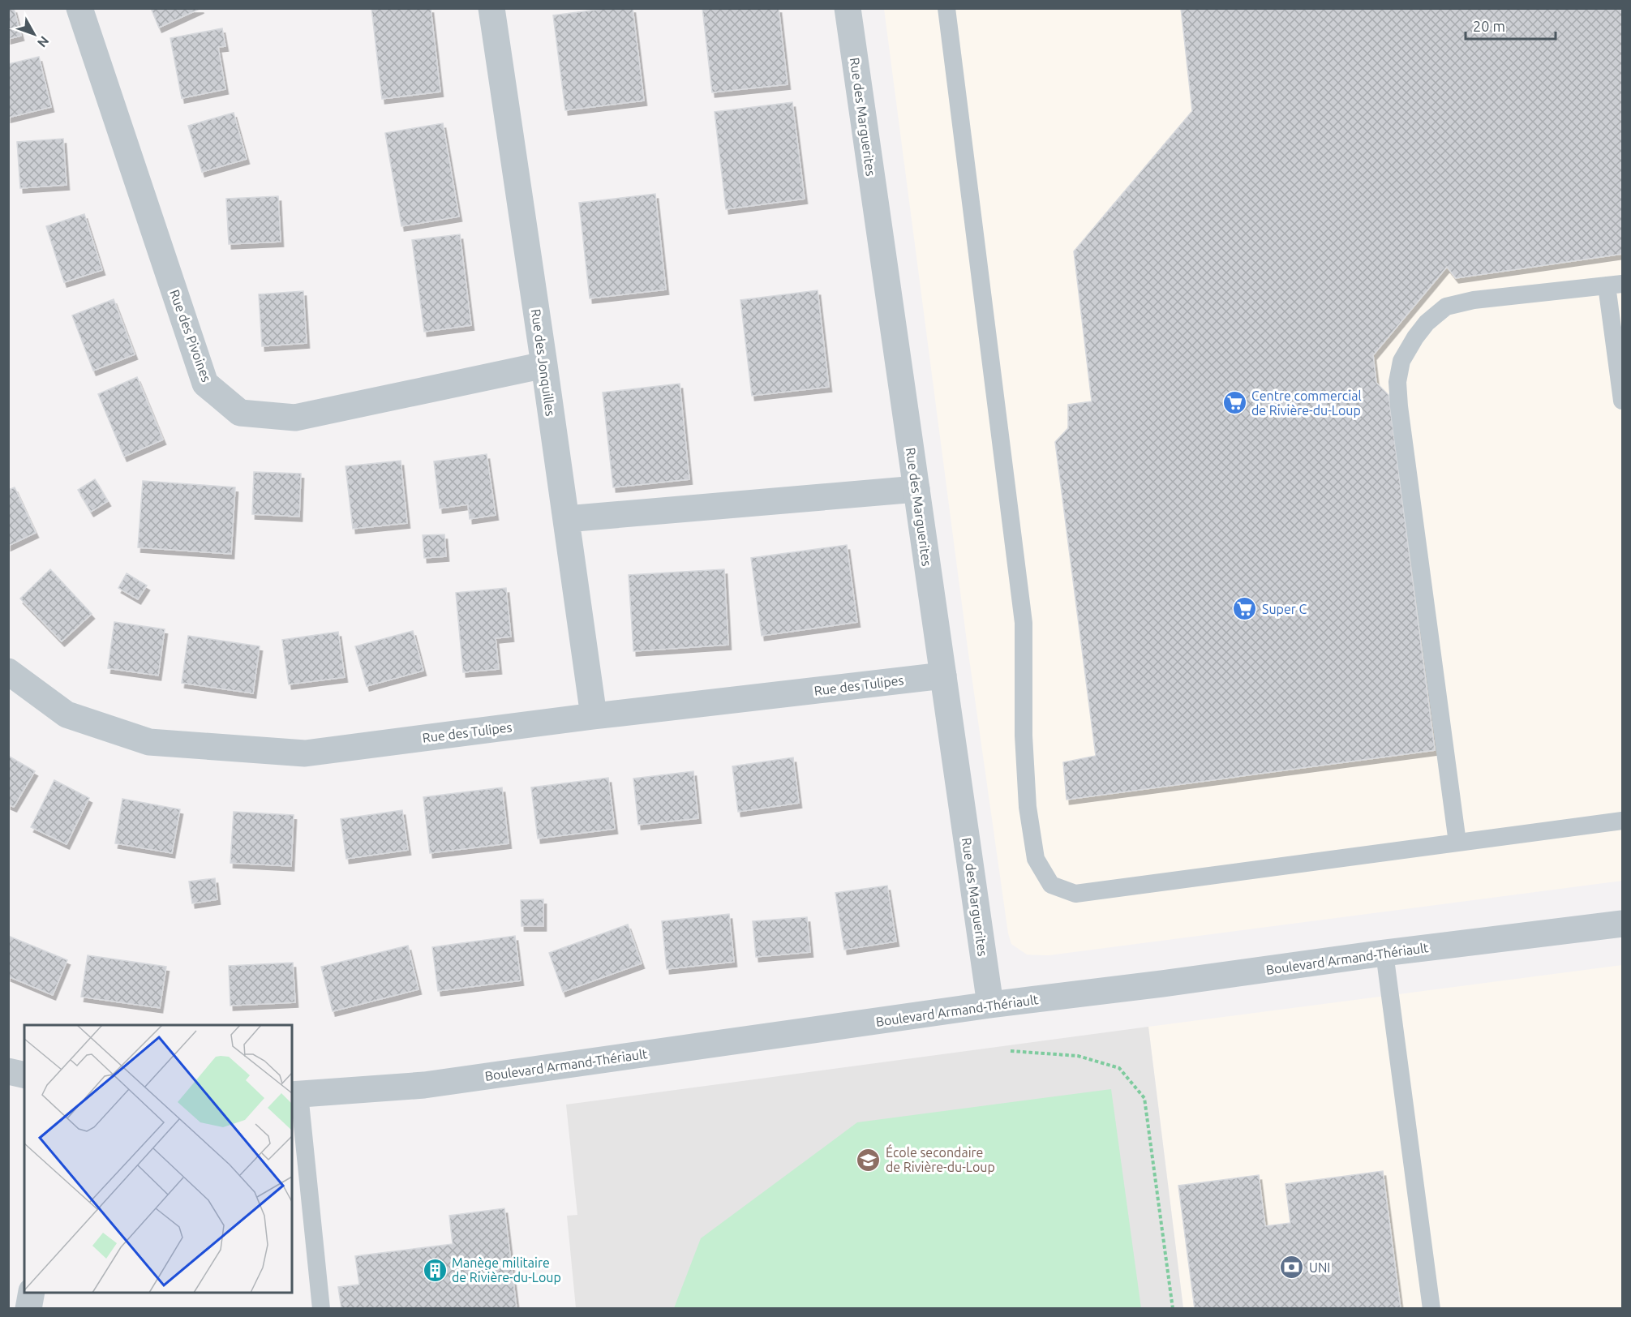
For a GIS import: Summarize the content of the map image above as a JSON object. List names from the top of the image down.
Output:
{
  "streets": {
    "street": [
      "Rue des Marguerites",
      "Rue des Pivoines",
      "Rue des Jonquilles",
      "Rue des Tulipes",
      "Boulevard Armand-Thériault"
    ]
  },
  "crossings": [
    ["Rue des Marguerites", "Rue des Tulipes"],
    ["Rue des Marguerites", "Boulevard Armand-Thériault"],
    ["Rue des Pivoines", "Rue des Jonquilles"],
    ["Rue des Jonquilles", "Rue des Tulipes"]
  ],
  "places": {
    "supermarket": ["Centre commercial de Rivière-du-Loup", "Super C"],
    "school or university": ["École secondaire de Rivière-du-Loup"],
    "bank": ["UNI"],
    "building": ["Manège militaire de Rivière-du-Loup"]
  },
  "scale_bar": "20 m",
  "north": "bottom right"
}
